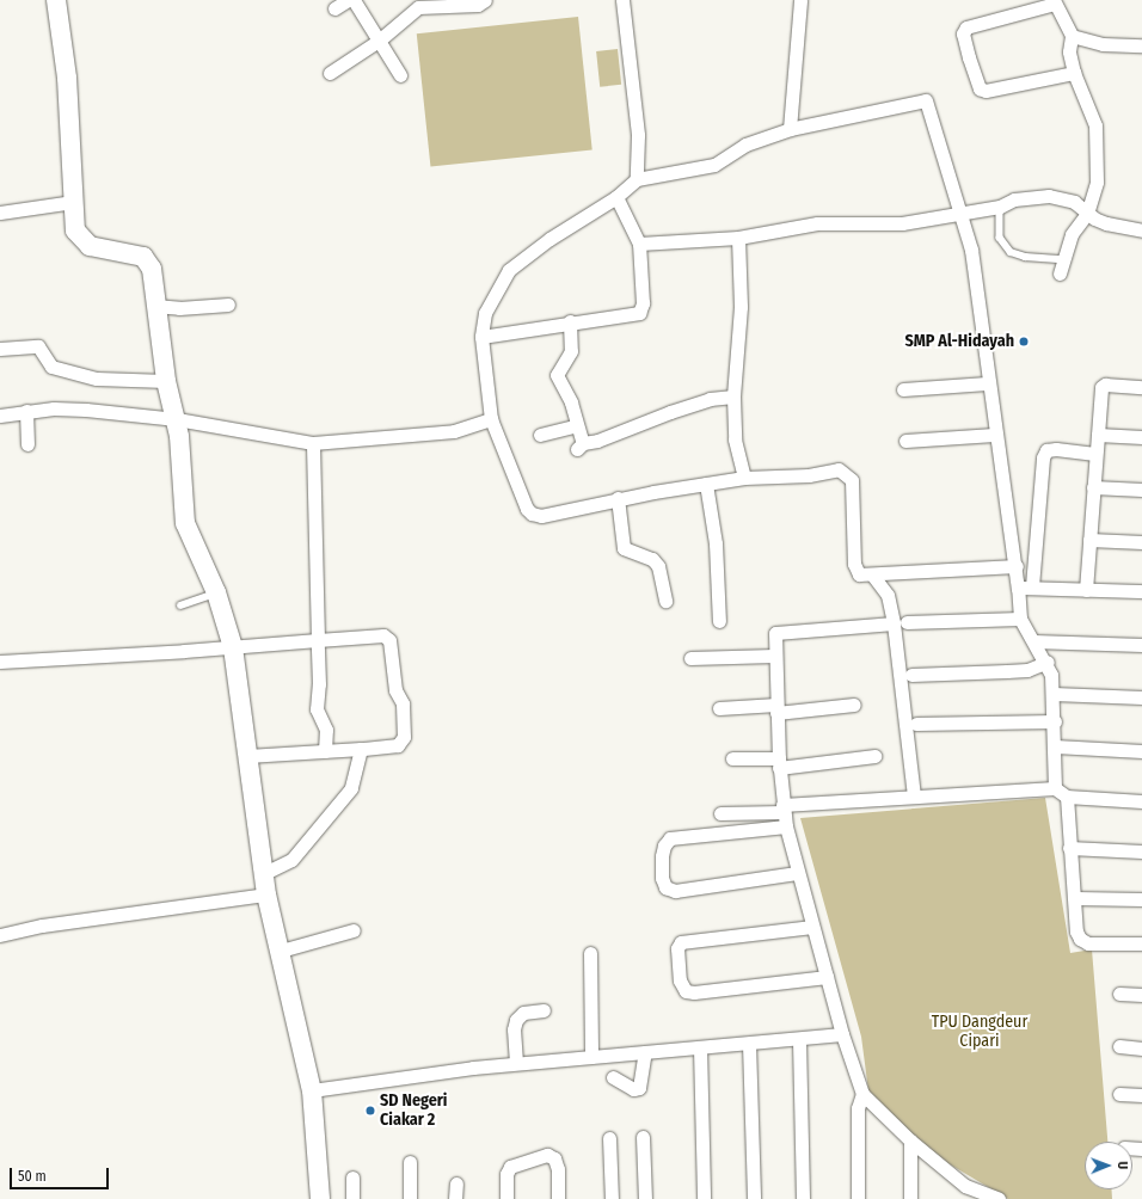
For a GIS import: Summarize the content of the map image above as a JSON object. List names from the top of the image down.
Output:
{
  "parks": ["TPU Dangdeur Cipari"],
  "places": ["SMP Al-Hidayah", "SD Negeri Ciakar 2"],
  "scale_bar": "50 m",
  "north": "right"
}
